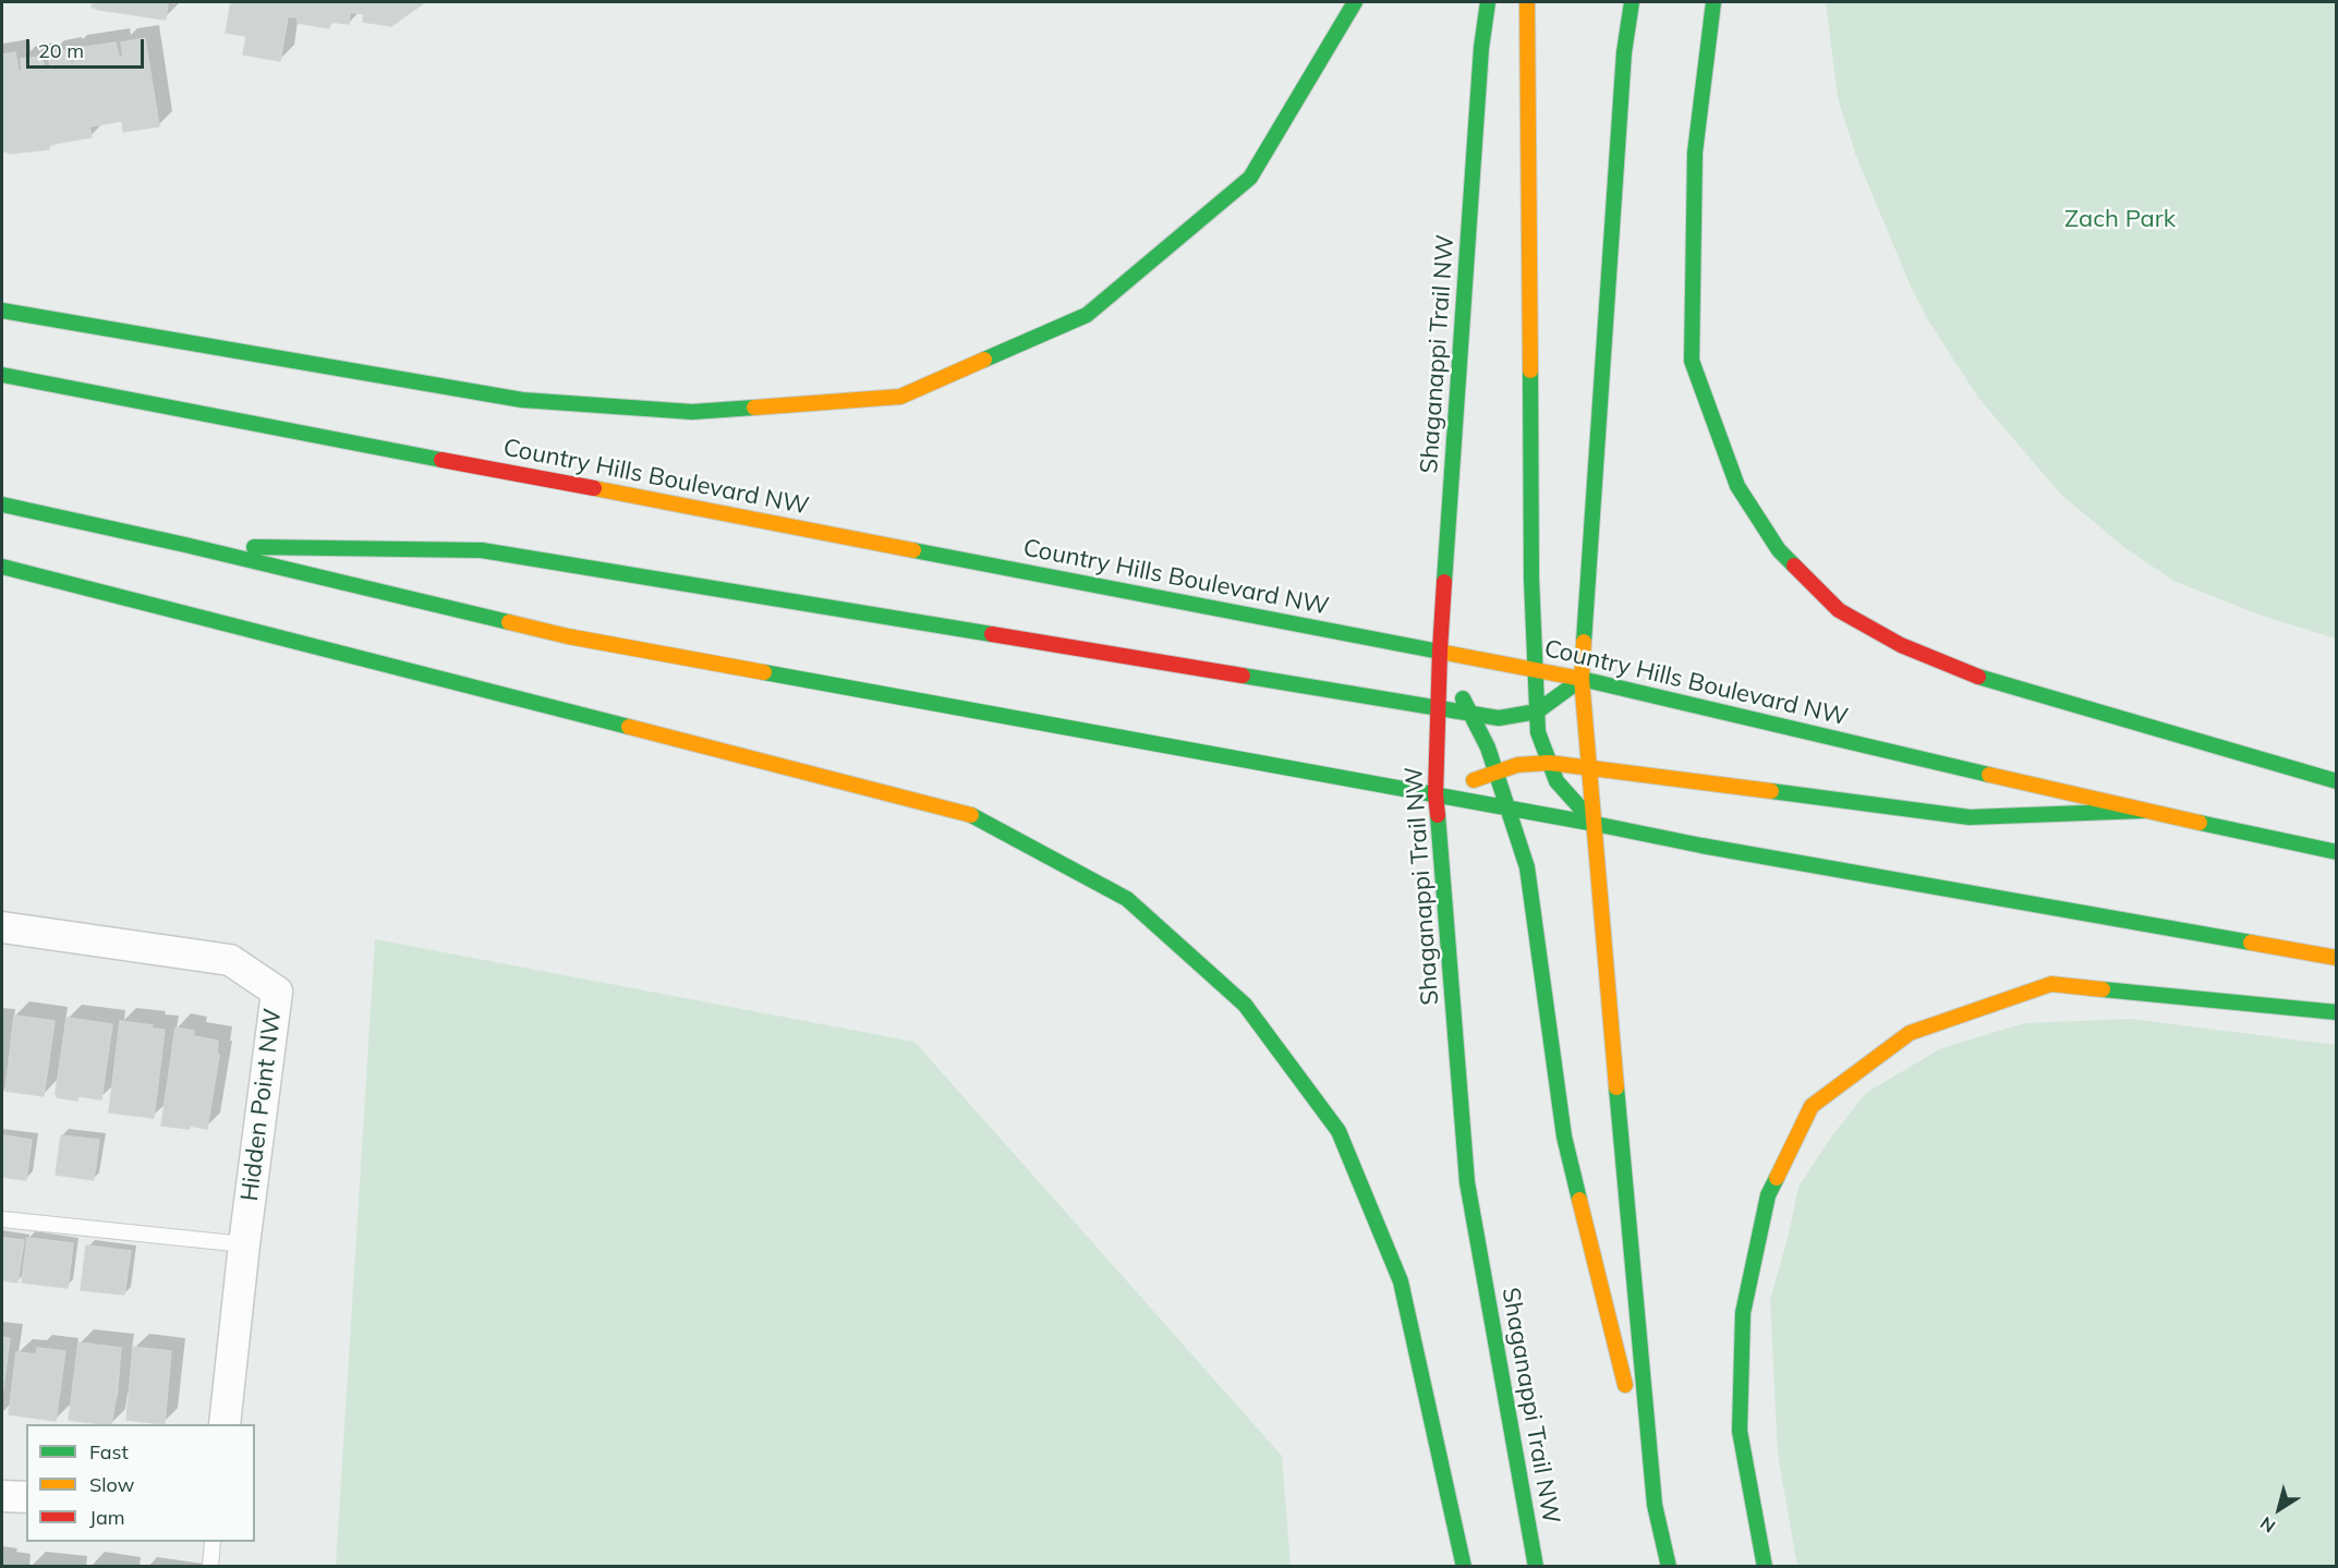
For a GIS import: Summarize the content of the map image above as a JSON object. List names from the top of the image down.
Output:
{
  "streets": {
    "main road": ["Shaganappi Trail NW", "Country Hills Boulevard NW"],
    "street": ["Hidden Point NW"]
  },
  "crossings": [
    ["Shaganappi Trail NW", "Country Hills Boulevard NW"]
  ],
  "parks": ["Zach Park"],
  "legend": ["Fast", "Slow", "Jam"],
  "scale_bar": "20 m",
  "north": "bottom left"
}
